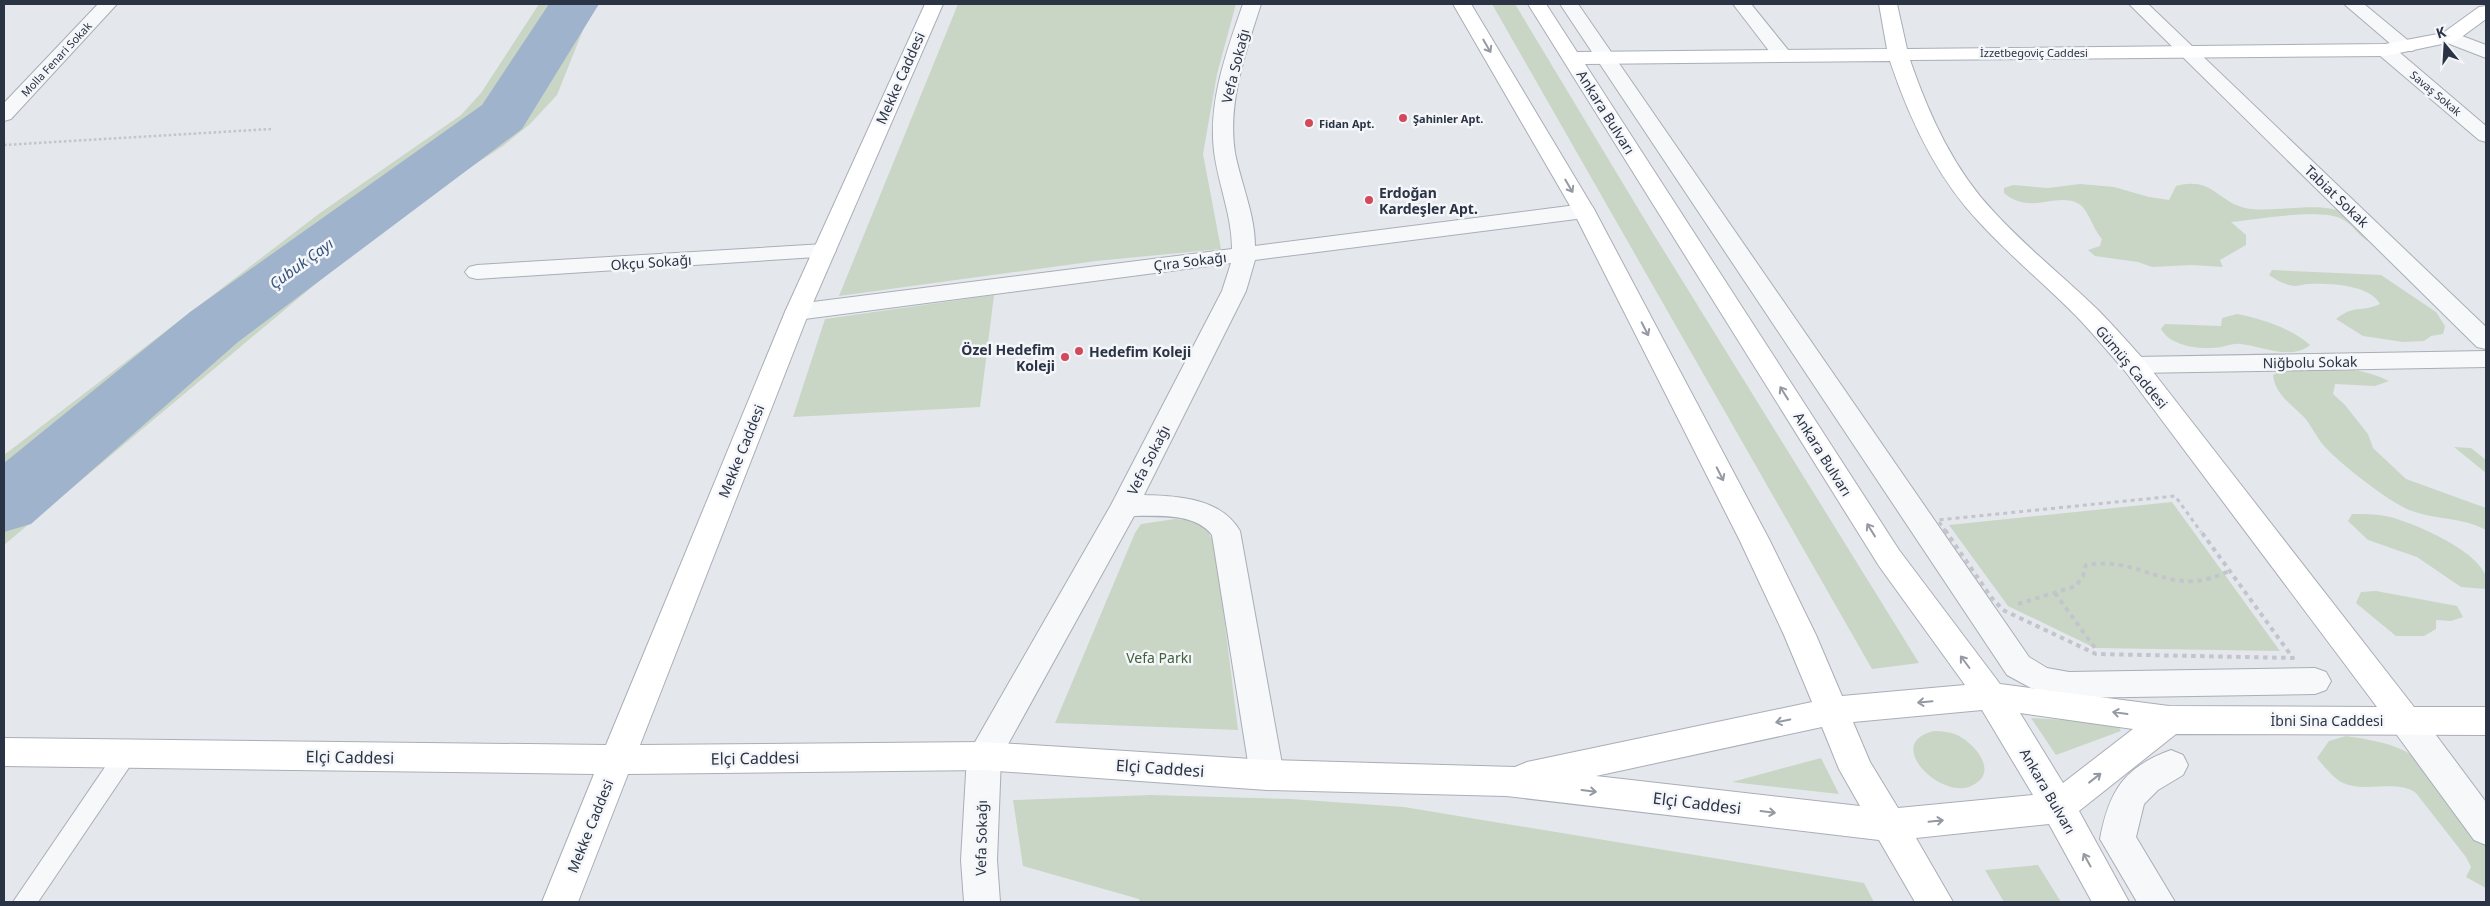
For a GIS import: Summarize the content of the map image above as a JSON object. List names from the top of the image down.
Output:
{
  "streets": {
    "street": [
      "İzzetbegoviç Caddesi",
      "Molla Fenari Sokak",
      "Vefa Sokağı",
      "Mekke Caddesi",
      "Savaş Sokak",
      "Ankara Bulvarı",
      "Tabiat Sokak",
      "Çıra Sokağı",
      "Okçu Sokağı",
      "Niğbolu Sokak",
      "Gümüş Caddesi",
      "İbni Sina Caddesi",
      "Elçi Caddesi"
    ]
  },
  "crossings": [
    ["İzzetbegoviç Caddesi", "Savaş Sokak"],
    ["İzzetbegoviç Caddesi", "Ankara Bulvarı"],
    ["İzzetbegoviç Caddesi", "Tabiat Sokak"],
    ["İzzetbegoviç Caddesi", "Gümüş Caddesi"],
    ["Vefa Sokağı", "Çıra Sokağı"],
    ["Vefa Sokağı", "Elçi Caddesi"],
    ["Mekke Caddesi", "Çıra Sokağı"],
    ["Mekke Caddesi", "Okçu Sokağı"],
    ["Mekke Caddesi", "Elçi Caddesi"],
    ["Ankara Bulvarı", "İbni Sina Caddesi"],
    ["Ankara Bulvarı", "Elçi Caddesi"],
    ["Niğbolu Sokak", "Gümüş Caddesi"],
    ["Gümüş Caddesi", "İbni Sina Caddesi"],
    ["İbni Sina Caddesi", "Elçi Caddesi"]
  ],
  "one_way": ["İbni Sina Caddesi"],
  "water": ["Çubuk Çayı"],
  "parks": ["Vefa Parkı"],
  "places": [
    "Şahinler Apt.",
    "Fidan Apt.",
    "Erdoğan Kardeşler Apt.",
    "Hedefim Koleji",
    "Özel Hedefim Koleji"
  ],
  "north": "top"
}
